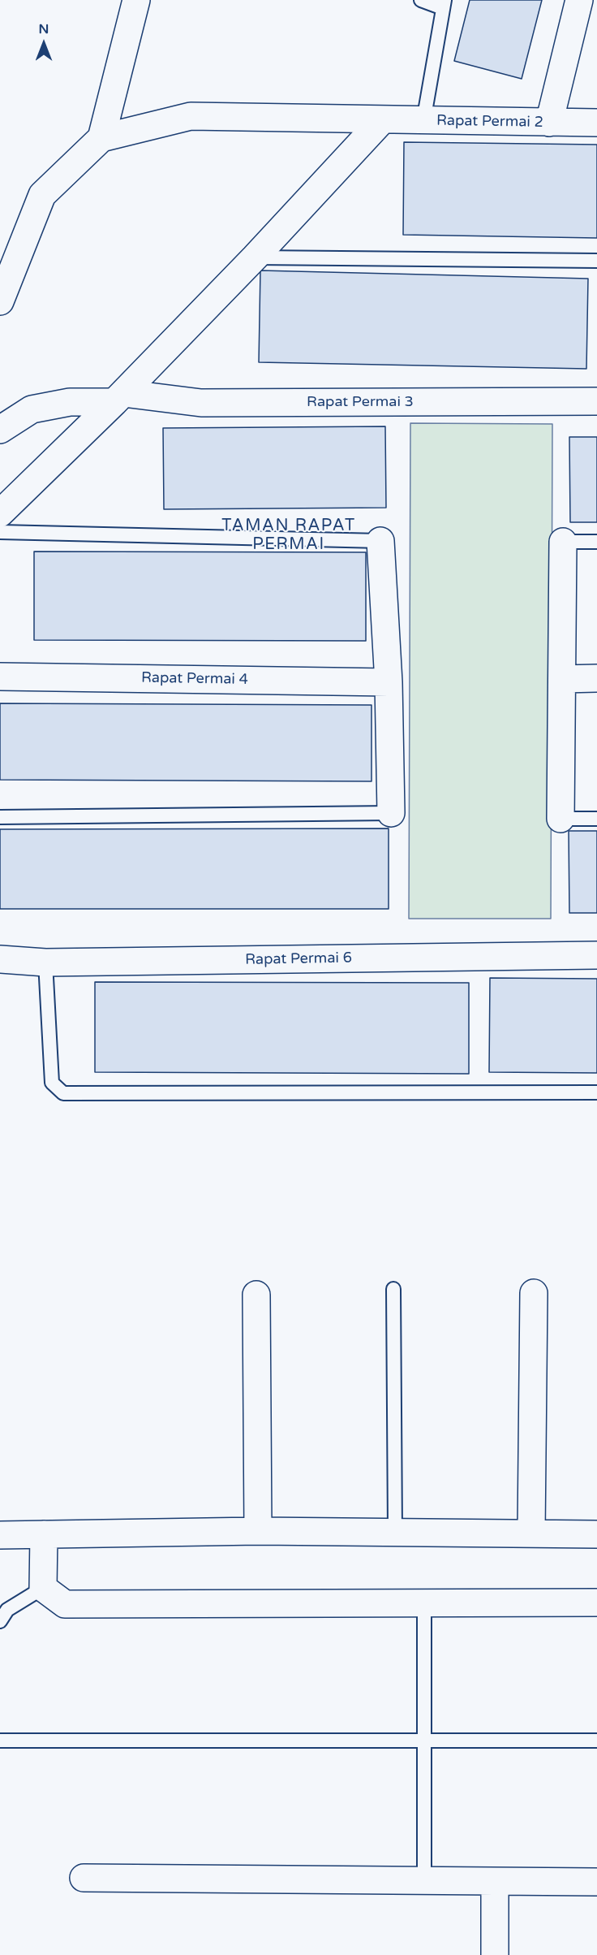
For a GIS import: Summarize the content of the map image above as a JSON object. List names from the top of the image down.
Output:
{
  "streets": {
    "street": [
      "Rapat Permai 2",
      "Rapat Permai 3",
      "Rapat Permai 4",
      "Rapat Permai 6"
    ]
  },
  "districts": ["TAMAN RAPAT PERMAI"],
  "north": "top"
}
